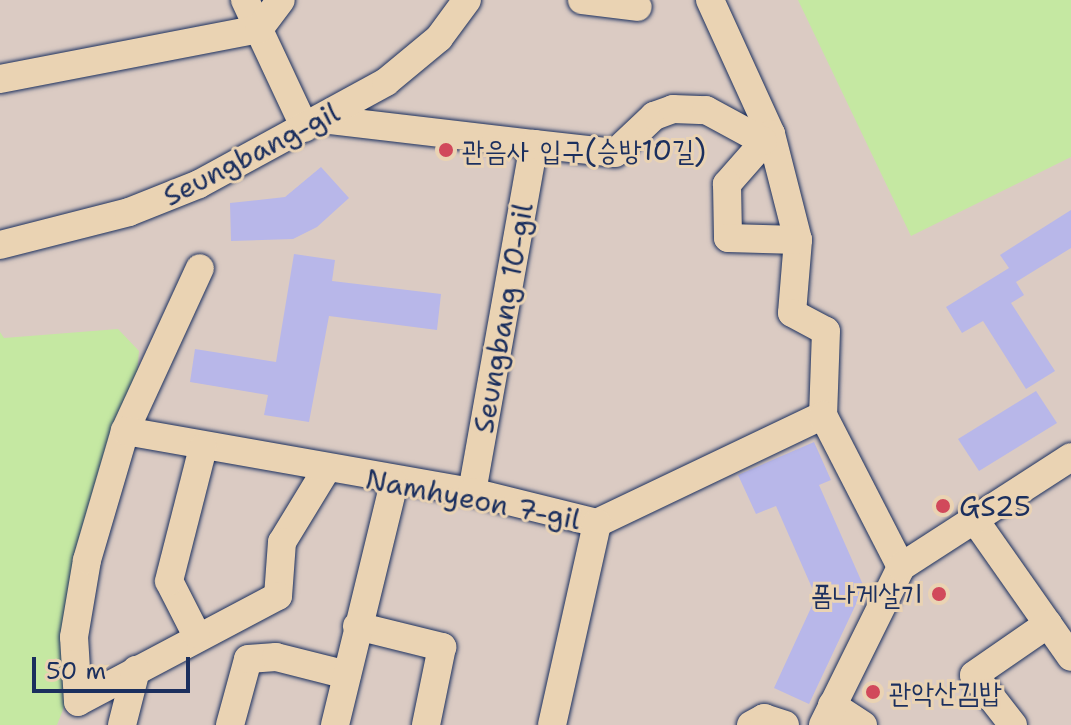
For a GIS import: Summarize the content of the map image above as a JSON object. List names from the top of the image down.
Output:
{
  "streets": {
    "street": ["Seungbang-gil", "Seungbang 10-gil", "Namhyeon 7-gil"]
  },
  "crossings": [
    ["Seungbang 10-gil", "Namhyeon 7-gil"]
  ],
  "places": [
    "관음사 입구(승방10길)",
    "GS25",
    "폼나게살기",
    "관악산김밥"
  ],
  "scale_bar": "50 m"
}
